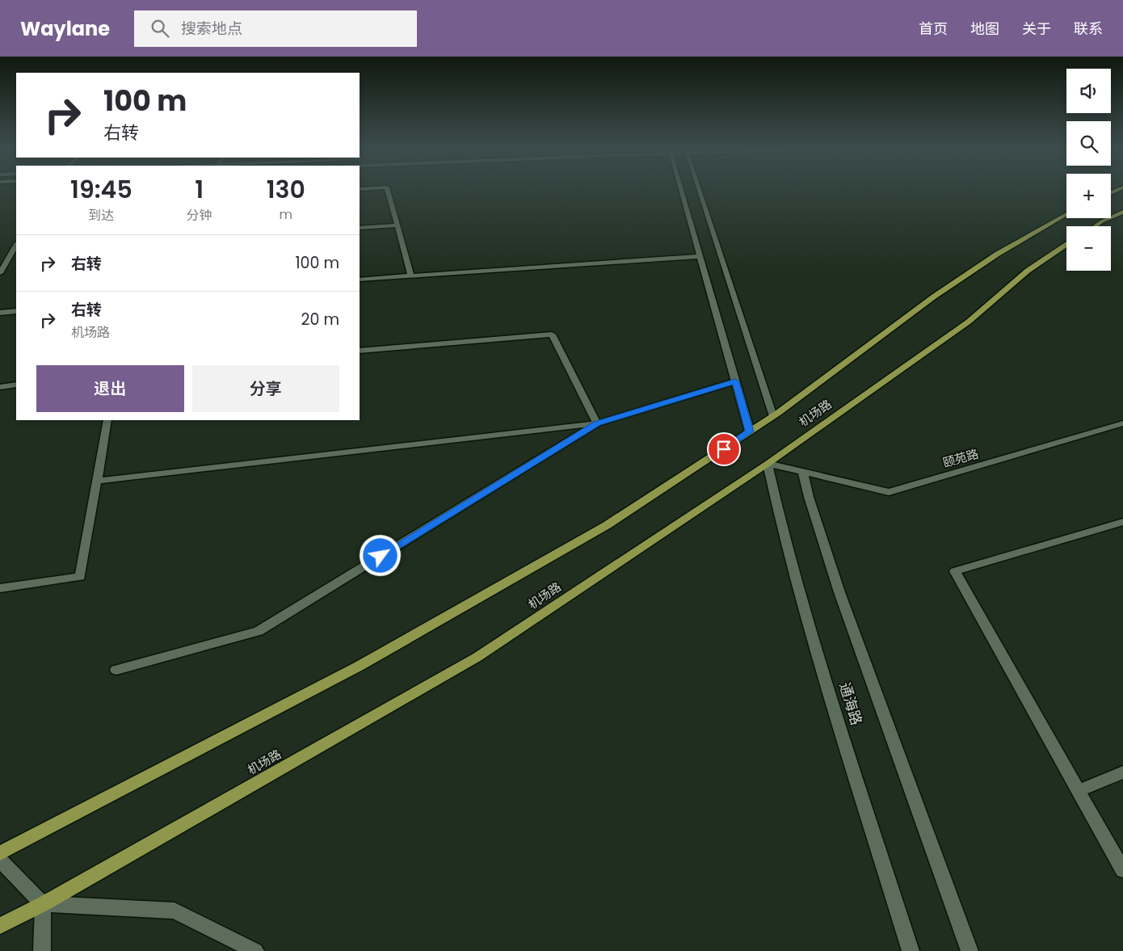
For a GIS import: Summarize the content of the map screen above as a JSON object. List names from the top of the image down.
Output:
{
  "streets": {
    "main road": ["机场路"],
    "street": ["颐苑路", "通海路"]
  },
  "crossings": [
    ["机场路", "颐苑路"],
    ["机场路", "通海路"],
    ["颐苑路", "通海路"]
  ],
  "page": {
    "header": "Waylane",
    "search": "搜索地点",
    "nav": [
      "首页",
      "地图",
      "关于",
      "联系"
    ],
    "map_buttons": ["+", "−"],
    "turn": ["100 m", "右转"],
    "eta": [
      "19:45",
      "到达",
      "1",
      "分钟",
      "130",
      "m"
    ],
    "list": [
      {
        "name": "右转",
        "value": "100 m"
      },
      {
        "name": "右转",
        "note": "机场路",
        "value": "20 m"
      }
    ],
    "buttons": ["退出", "分享"]
  }
}
